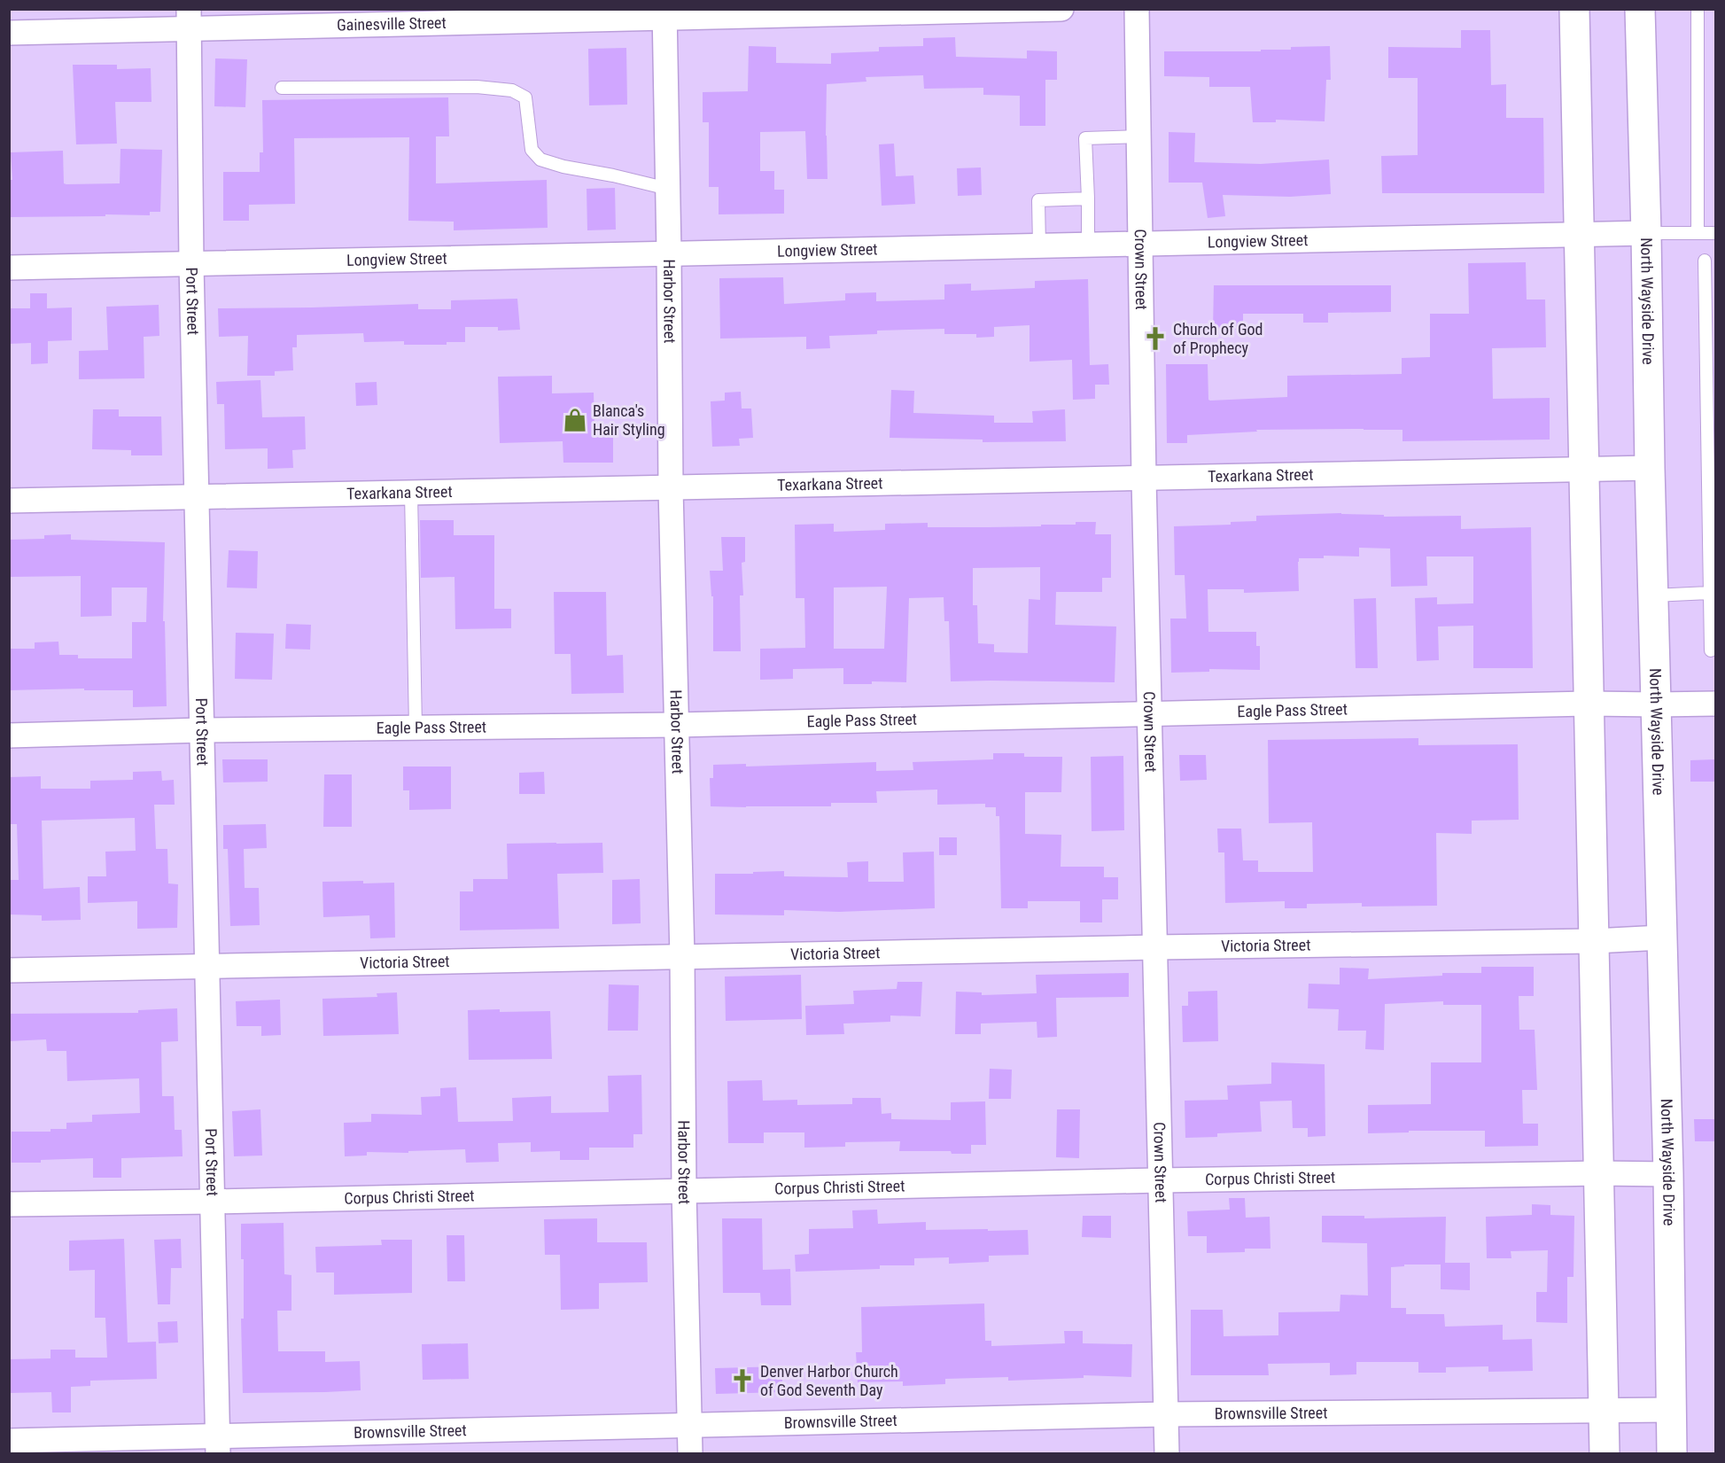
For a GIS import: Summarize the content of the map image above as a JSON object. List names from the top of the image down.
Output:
{
  "streets": {
    "main road": ["North Wayside Drive"],
    "street": [
      "Gainesville Street",
      "Longview Street",
      "Crown Street",
      "Port Street",
      "Harbor Street",
      "Texarkana Street",
      "Eagle Pass Street",
      "Victoria Street",
      "Corpus Christi Street",
      "Brownsville Street"
    ]
  },
  "crossings": [
    ["Gainesville Street", "Port Street"],
    ["Gainesville Street", "Harbor Street"],
    ["Longview Street", "Crown Street"],
    ["Longview Street", "Port Street"],
    ["Longview Street", "Harbor Street"],
    ["Longview Street", "North Wayside Drive"],
    ["Crown Street", "Texarkana Street"],
    ["Crown Street", "Eagle Pass Street"],
    ["Crown Street", "Victoria Street"],
    ["Crown Street", "Corpus Christi Street"],
    ["Crown Street", "Brownsville Street"],
    ["Port Street", "Texarkana Street"],
    ["Port Street", "Eagle Pass Street"],
    ["Port Street", "Victoria Street"],
    ["Port Street", "Corpus Christi Street"],
    ["Port Street", "Brownsville Street"],
    ["Harbor Street", "Texarkana Street"],
    ["Harbor Street", "Eagle Pass Street"],
    ["Harbor Street", "Victoria Street"],
    ["Harbor Street", "Corpus Christi Street"],
    ["Harbor Street", "Brownsville Street"],
    ["North Wayside Drive", "Texarkana Street"],
    ["North Wayside Drive", "Eagle Pass Street"],
    ["North Wayside Drive", "Victoria Street"],
    ["North Wayside Drive", "Corpus Christi Street"],
    ["North Wayside Drive", "Brownsville Street"]
  ],
  "places": {
    "church": ["Church of God of Prophecy", "Denver Harbor Church of God Seventh Day"],
    "shop": ["Blanca's Hair Styling"]
  }
}
